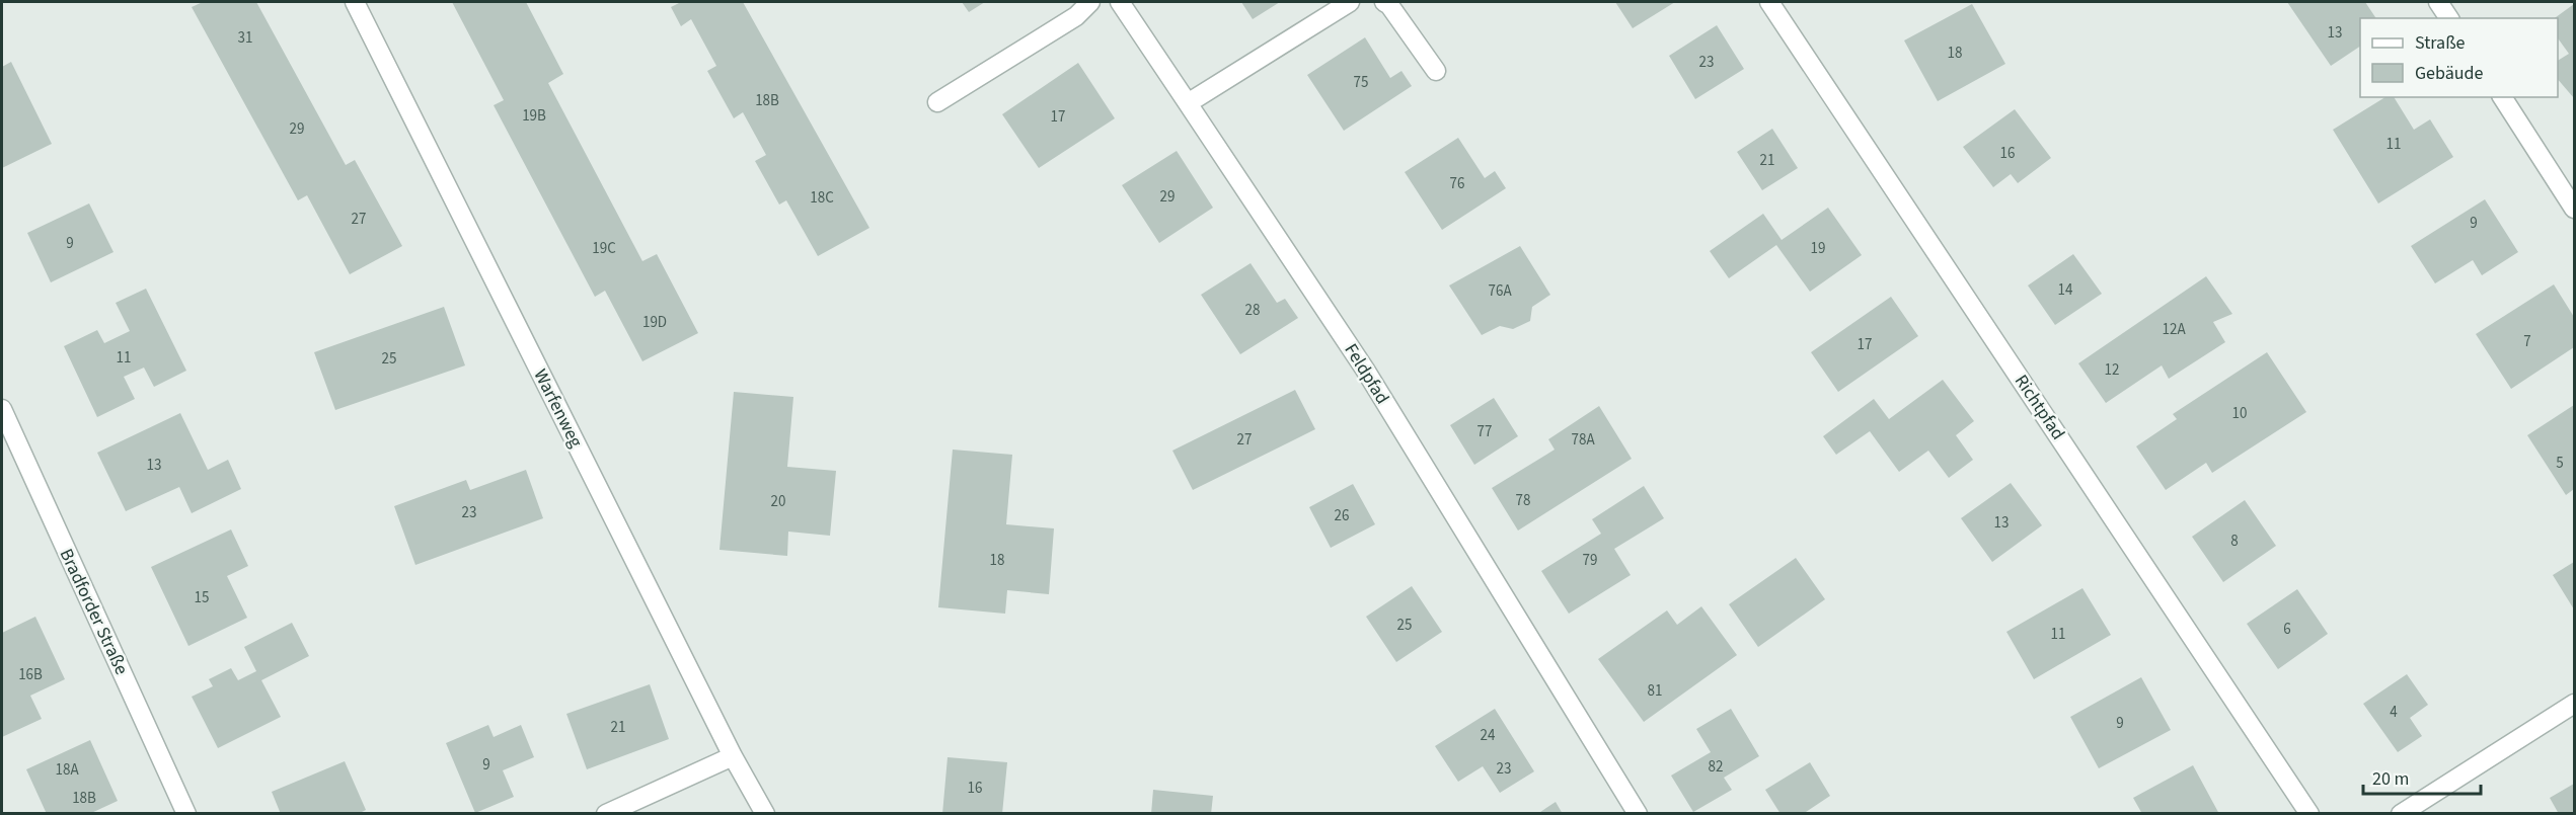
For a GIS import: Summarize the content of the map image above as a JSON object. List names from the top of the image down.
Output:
{
  "streets": {
    "street": [
      "Feldpfad",
      "Richtpfad",
      "Warfenweg",
      "Bradforder Straße"
    ]
  },
  "house_numbers": [
    "13",
    "31",
    "18",
    "23",
    "75",
    "18B",
    "19B",
    "17",
    "29",
    "11",
    "16",
    "21",
    "76",
    "29",
    "18C",
    "27",
    "9",
    "9",
    "19C",
    "19",
    "14",
    "76A",
    "28",
    "19D",
    "12A",
    "7",
    "17",
    "11",
    "25",
    "12",
    "10",
    "77",
    "27",
    "78A",
    "5",
    "13",
    "78",
    "20",
    "23",
    "26",
    "13",
    "8",
    "18",
    "79",
    "15",
    "25",
    "6",
    "11",
    "16B",
    "81",
    "4",
    "9",
    "21",
    "24",
    "9",
    "82",
    "23",
    "18A",
    "16",
    "18B"
  ],
  "legend": ["Straße", "Gebäude"],
  "scale_bar": "20 m"
}
